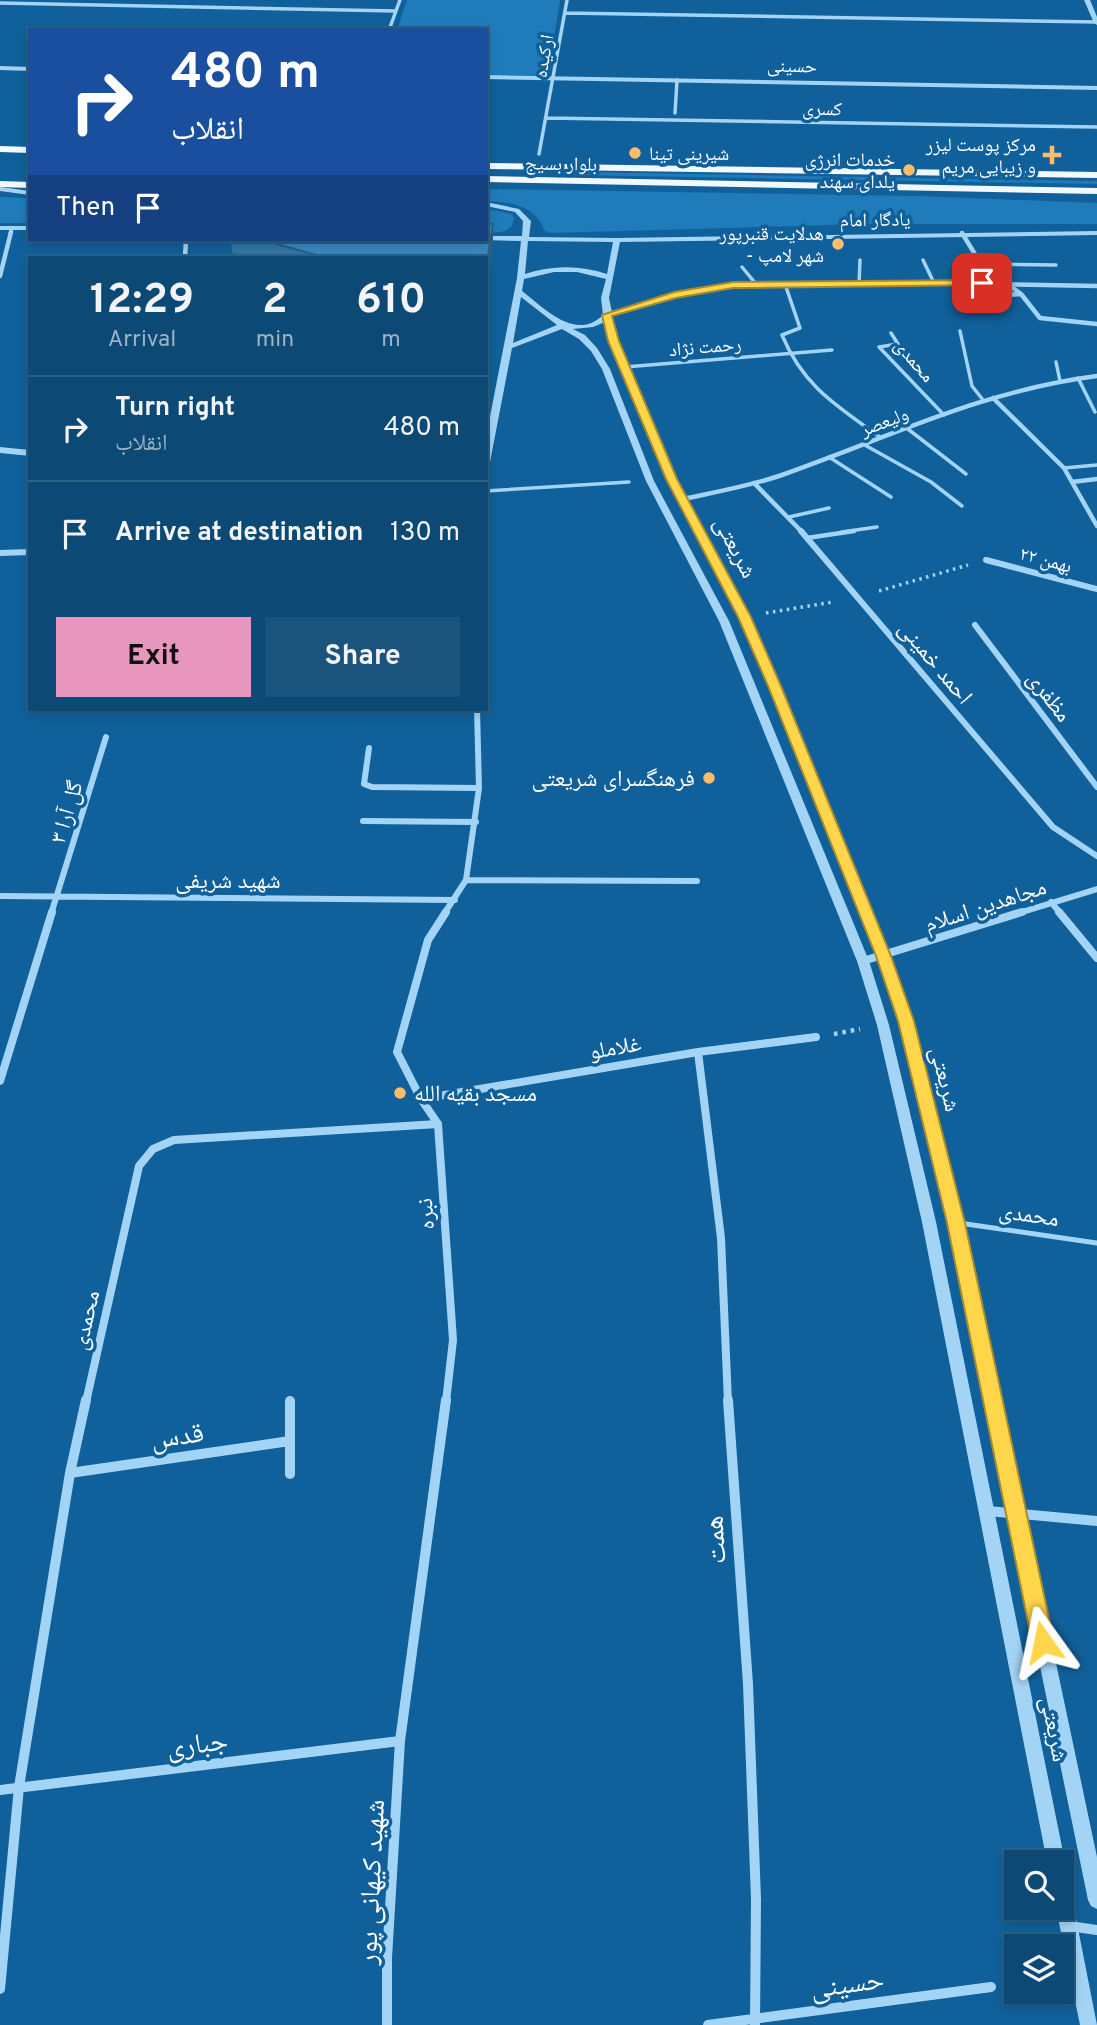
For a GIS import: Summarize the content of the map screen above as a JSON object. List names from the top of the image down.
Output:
{
  "streets": {
    "main road": ["بلوار بسیج"],
    "street": [
      "ارکیده",
      "حسینی",
      "کسری",
      "یادگار امام",
      "محمدی",
      "ولیعصر",
      "شریعتی",
      "۲۲ بهمن",
      "احمد خمینی",
      "مظفری",
      "گل آرا ۳",
      "شهید شریفی",
      "مجاهدین اسلام",
      "غلاملو",
      "نبره",
      "قدس",
      "همت",
      "جباری",
      "شهید کیهانی پور"
    ],
    "lane": ["رحمت نژاد"]
  },
  "crossings": [
    ["ارکیده", "حسینی"],
    ["ارکیده", "کسری"],
    ["حسینی", "همت"],
    ["رحمت نژاد", "شریعتی"],
    ["محمدی", "ولیعصر"],
    ["محمدی", "شریعتی"],
    ["محمدی", "نبره"],
    ["محمدی", "قدس"],
    ["محمدی", "جباری"],
    ["ولیعصر", "شریعتی"],
    ["ولیعصر", "احمد خمینی"],
    ["شریعتی", "مجاهدین اسلام"],
    ["گل آرا ۳", "شهید شریفی"],
    ["غلاملو", "همت"],
    ["نبره", "جباری"],
    ["نبره", "شهید کیهانی پور"],
    ["جباری", "شهید کیهانی پور"]
  ],
  "places": {
    "other": [
      "شیرینی تینا",
      "خدمات انرژی یلدای سهند",
      "هدلایت قنبرپور - شهر لامپ",
      "فرهنگسرای شریعتی",
      "مسجد بقیه الله"
    ],
    "health": ["مرکز پوست لیزر و زیبایی مریم"]
  },
  "page": {
    "turn": ["480 m", "انقلاب"],
    "then": "Then",
    "eta": [
      "12:29",
      "Arrival",
      "2",
      "min",
      "610",
      "m"
    ],
    "list": [
      {
        "name": "Turn right",
        "note": "انقلاب",
        "value": "480 m"
      },
      {
        "name": "Arrive at destination",
        "value": "130 m"
      }
    ],
    "buttons": ["Exit", "Share"]
  }
}
